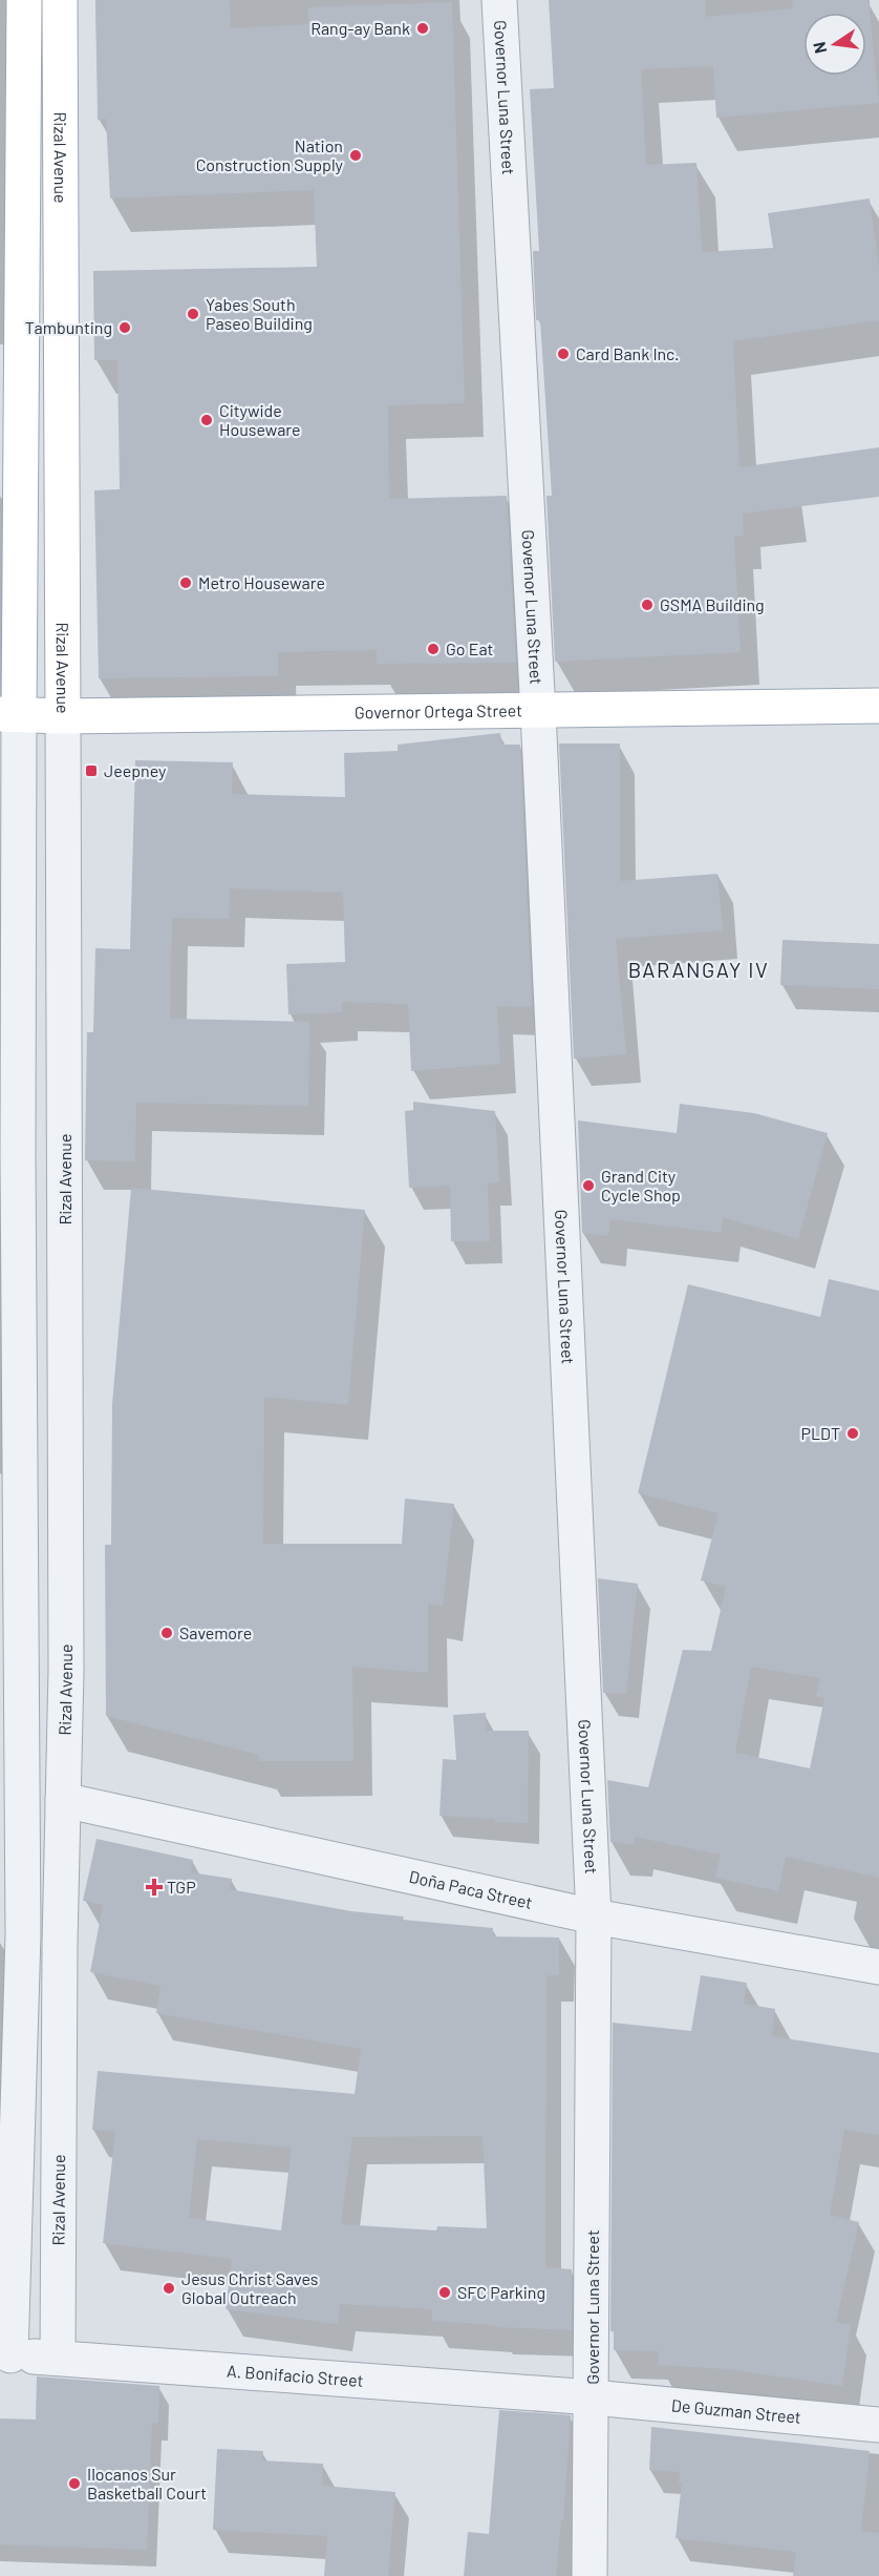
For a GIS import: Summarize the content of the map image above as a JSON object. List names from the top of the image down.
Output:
{
  "streets": {
    "main road": ["Rizal Avenue", "Governor Ortega Street"],
    "street": [
      "Governor Luna Street",
      "Doña Paca Street",
      "A. Bonifacio Street",
      "De Guzman Street"
    ]
  },
  "crossings": [
    ["Governor Luna Street", "Governor Ortega Street"],
    ["Governor Luna Street", "Doña Paca Street"],
    ["Governor Luna Street", "A. Bonifacio Street"],
    ["Governor Luna Street", "De Guzman Street"],
    ["Rizal Avenue", "Governor Ortega Street"],
    ["Rizal Avenue", "Doña Paca Street"],
    ["Rizal Avenue", "A. Bonifacio Street"],
    ["A. Bonifacio Street", "De Guzman Street"]
  ],
  "districts": ["BARANGAY IV"],
  "places": {
    "other": [
      "Rang-ay Bank",
      "Nation Construction Supply",
      "Yabes South Paseo Building",
      "Tambunting",
      "Card Bank Inc.",
      "Citywide Houseware",
      "Metro Houseware",
      "GSMA Building",
      "Go Eat",
      "Grand City Cycle Shop",
      "PLDT",
      "Savemore",
      "Jesus Christ Saves Global Outreach",
      "SFC Parking",
      "Ilocanos Sur Basketball Court"
    ],
    "transit": ["Jeepney"],
    "health": ["TGP"]
  },
  "north": "left"
}
